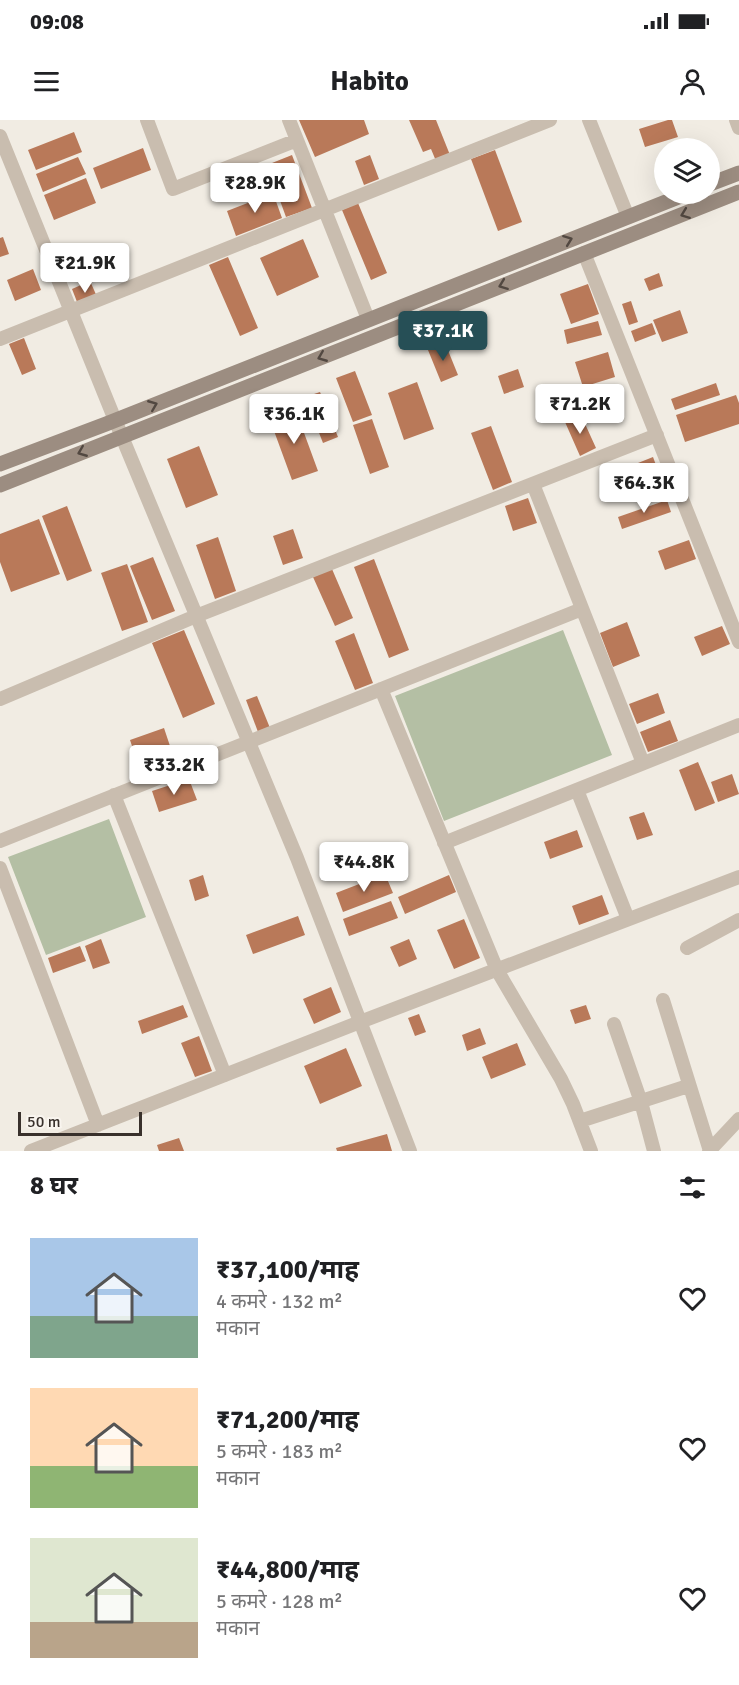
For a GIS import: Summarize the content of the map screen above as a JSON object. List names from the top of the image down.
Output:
{
  "scale_bar": "50 m",
  "page": {
    "status": "09:08",
    "header": "Habito",
    "price": [
      "₹28.9K",
      "₹21.9K",
      "₹37.1K",
      "₹71.2K",
      "₹36.1K",
      "₹64.3K",
      "₹33.2K",
      "₹44.8K"
    ],
    "scale": "50 m",
    "heading": "8 घर",
    "list": [
      {
        "name": "₹37,100/माह",
        "note": "4 कमरे · 132 m² · मकान"
      },
      {
        "name": "₹71,200/माह",
        "note": "5 कमरे · 183 m² · मकान"
      },
      {
        "name": "₹44,800/माह",
        "note": "5 कमरे · 128 m² · मकान"
      }
    ]
  }
}
